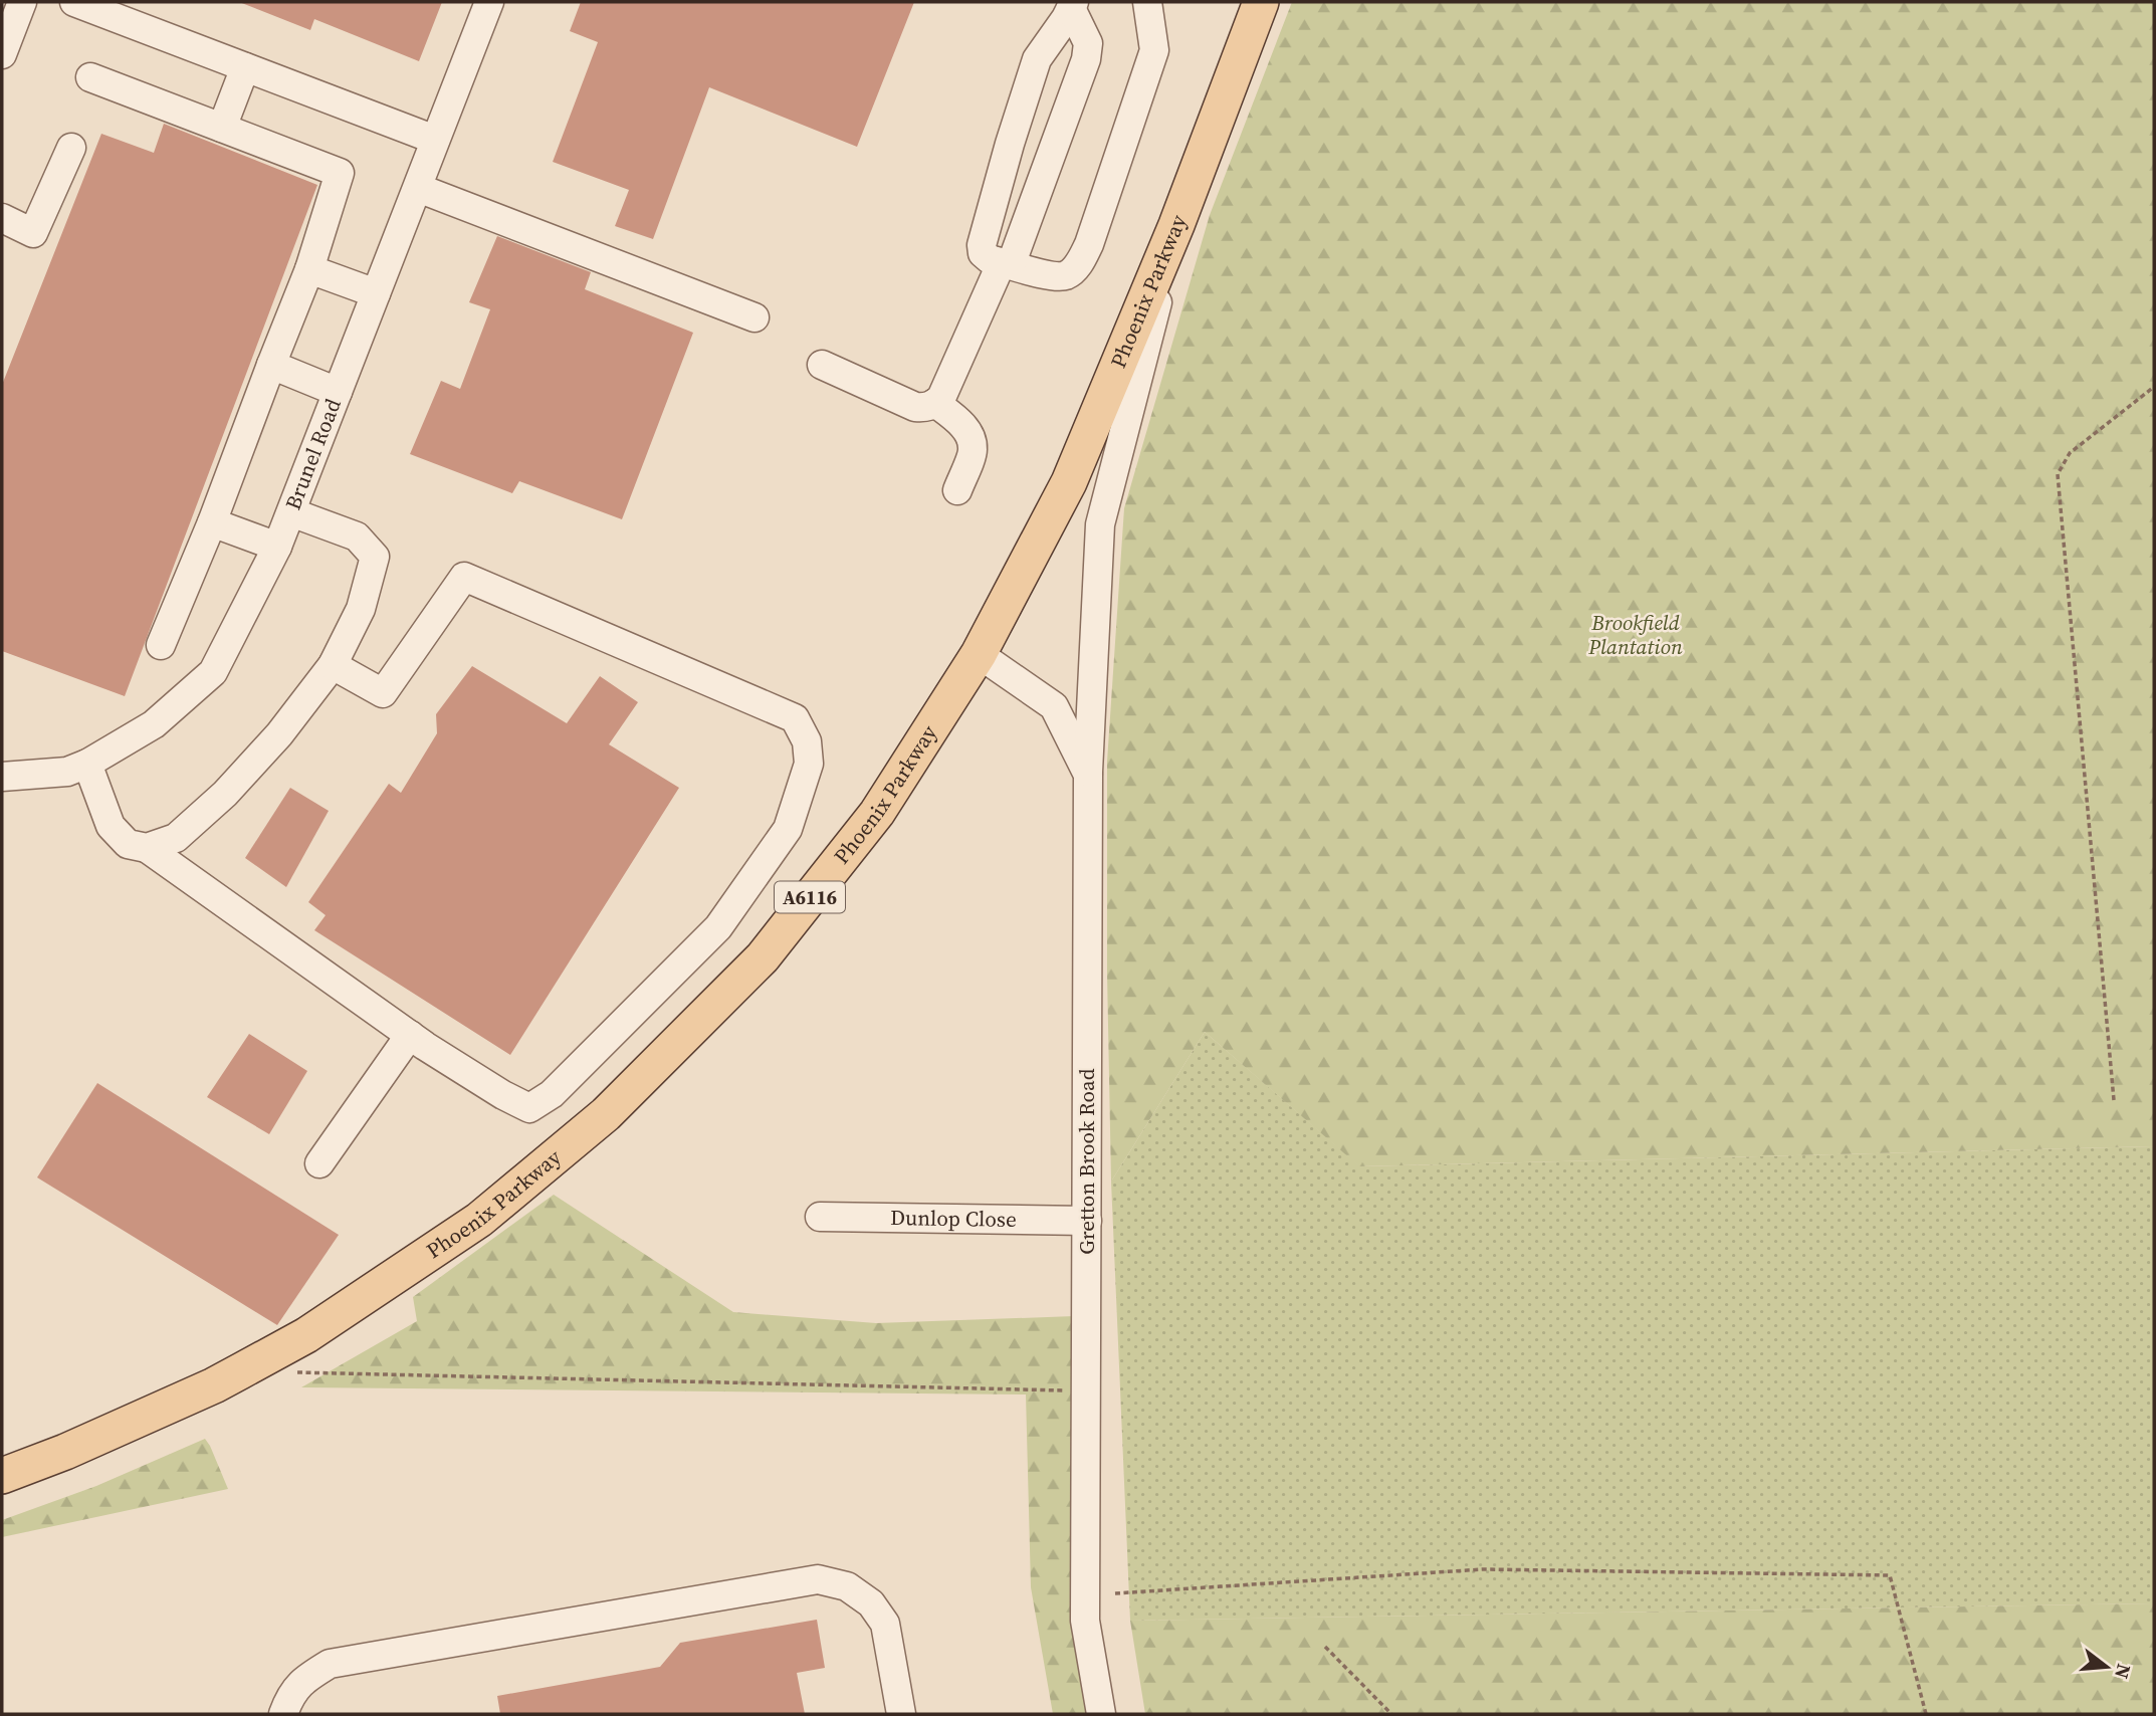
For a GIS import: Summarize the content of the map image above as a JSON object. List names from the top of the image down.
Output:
{
  "streets": {
    "main road": ["Phoenix Parkway", "A6116"],
    "street": ["Brunel Road", "Gretton Brook Road", "Dunlop Close"]
  },
  "crossings": [
    ["Phoenix Parkway", "Gretton Brook Road"],
    ["Gretton Brook Road", "Dunlop Close"]
  ],
  "parks": ["Brookfield Plantation"],
  "north": "right"
}
